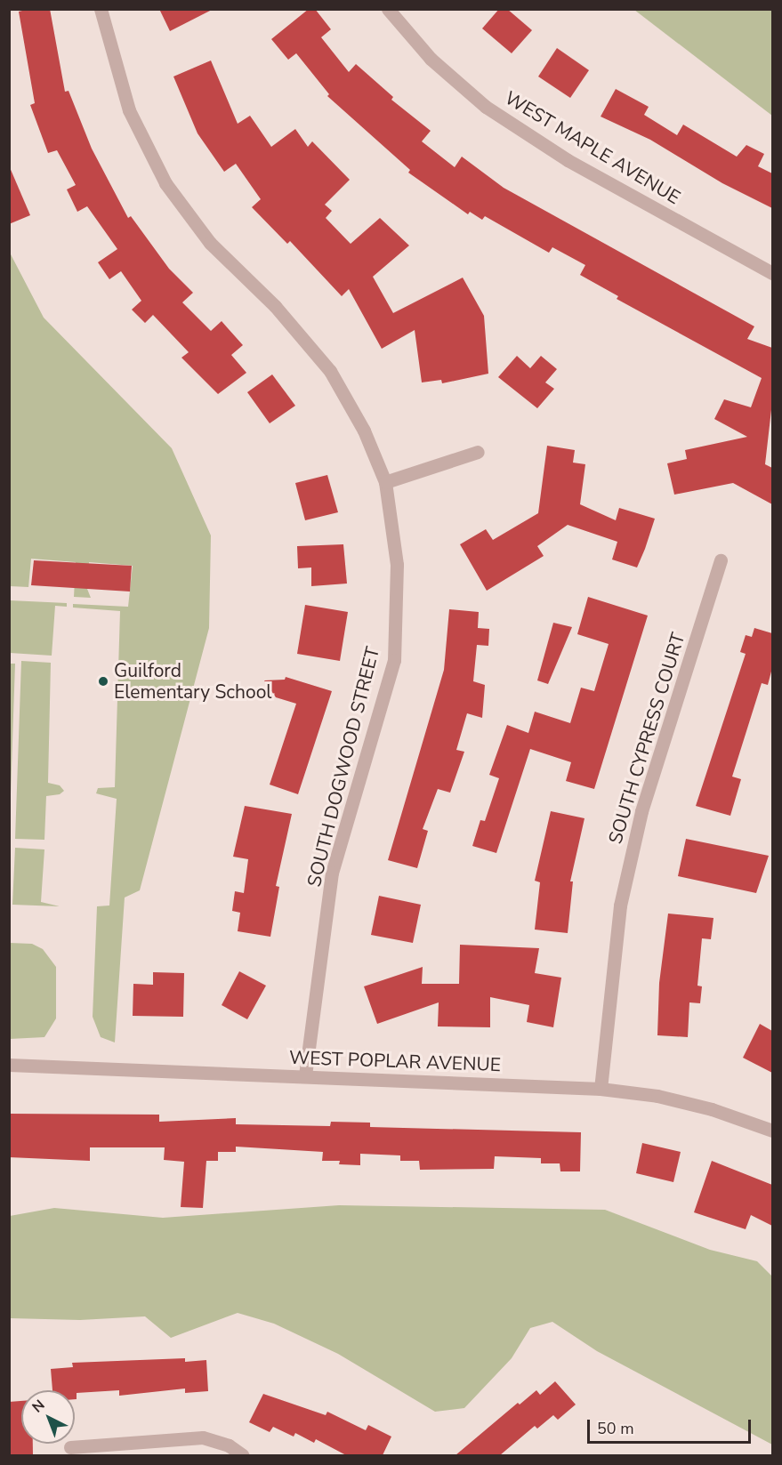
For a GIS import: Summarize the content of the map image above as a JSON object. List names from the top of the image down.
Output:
{
  "streets": {
    "street": [
      "WEST MAPLE AVENUE",
      "SOUTH CYPRESS COURT",
      "SOUTH DOGWOOD STREET",
      "WEST POPLAR AVENUE"
    ]
  },
  "crossings": [
    ["SOUTH CYPRESS COURT", "WEST POPLAR AVENUE"],
    ["SOUTH DOGWOOD STREET", "WEST POPLAR AVENUE"]
  ],
  "places": ["Guilford Elementary School"],
  "scale_bar": "50 m",
  "north": "top left"
}
